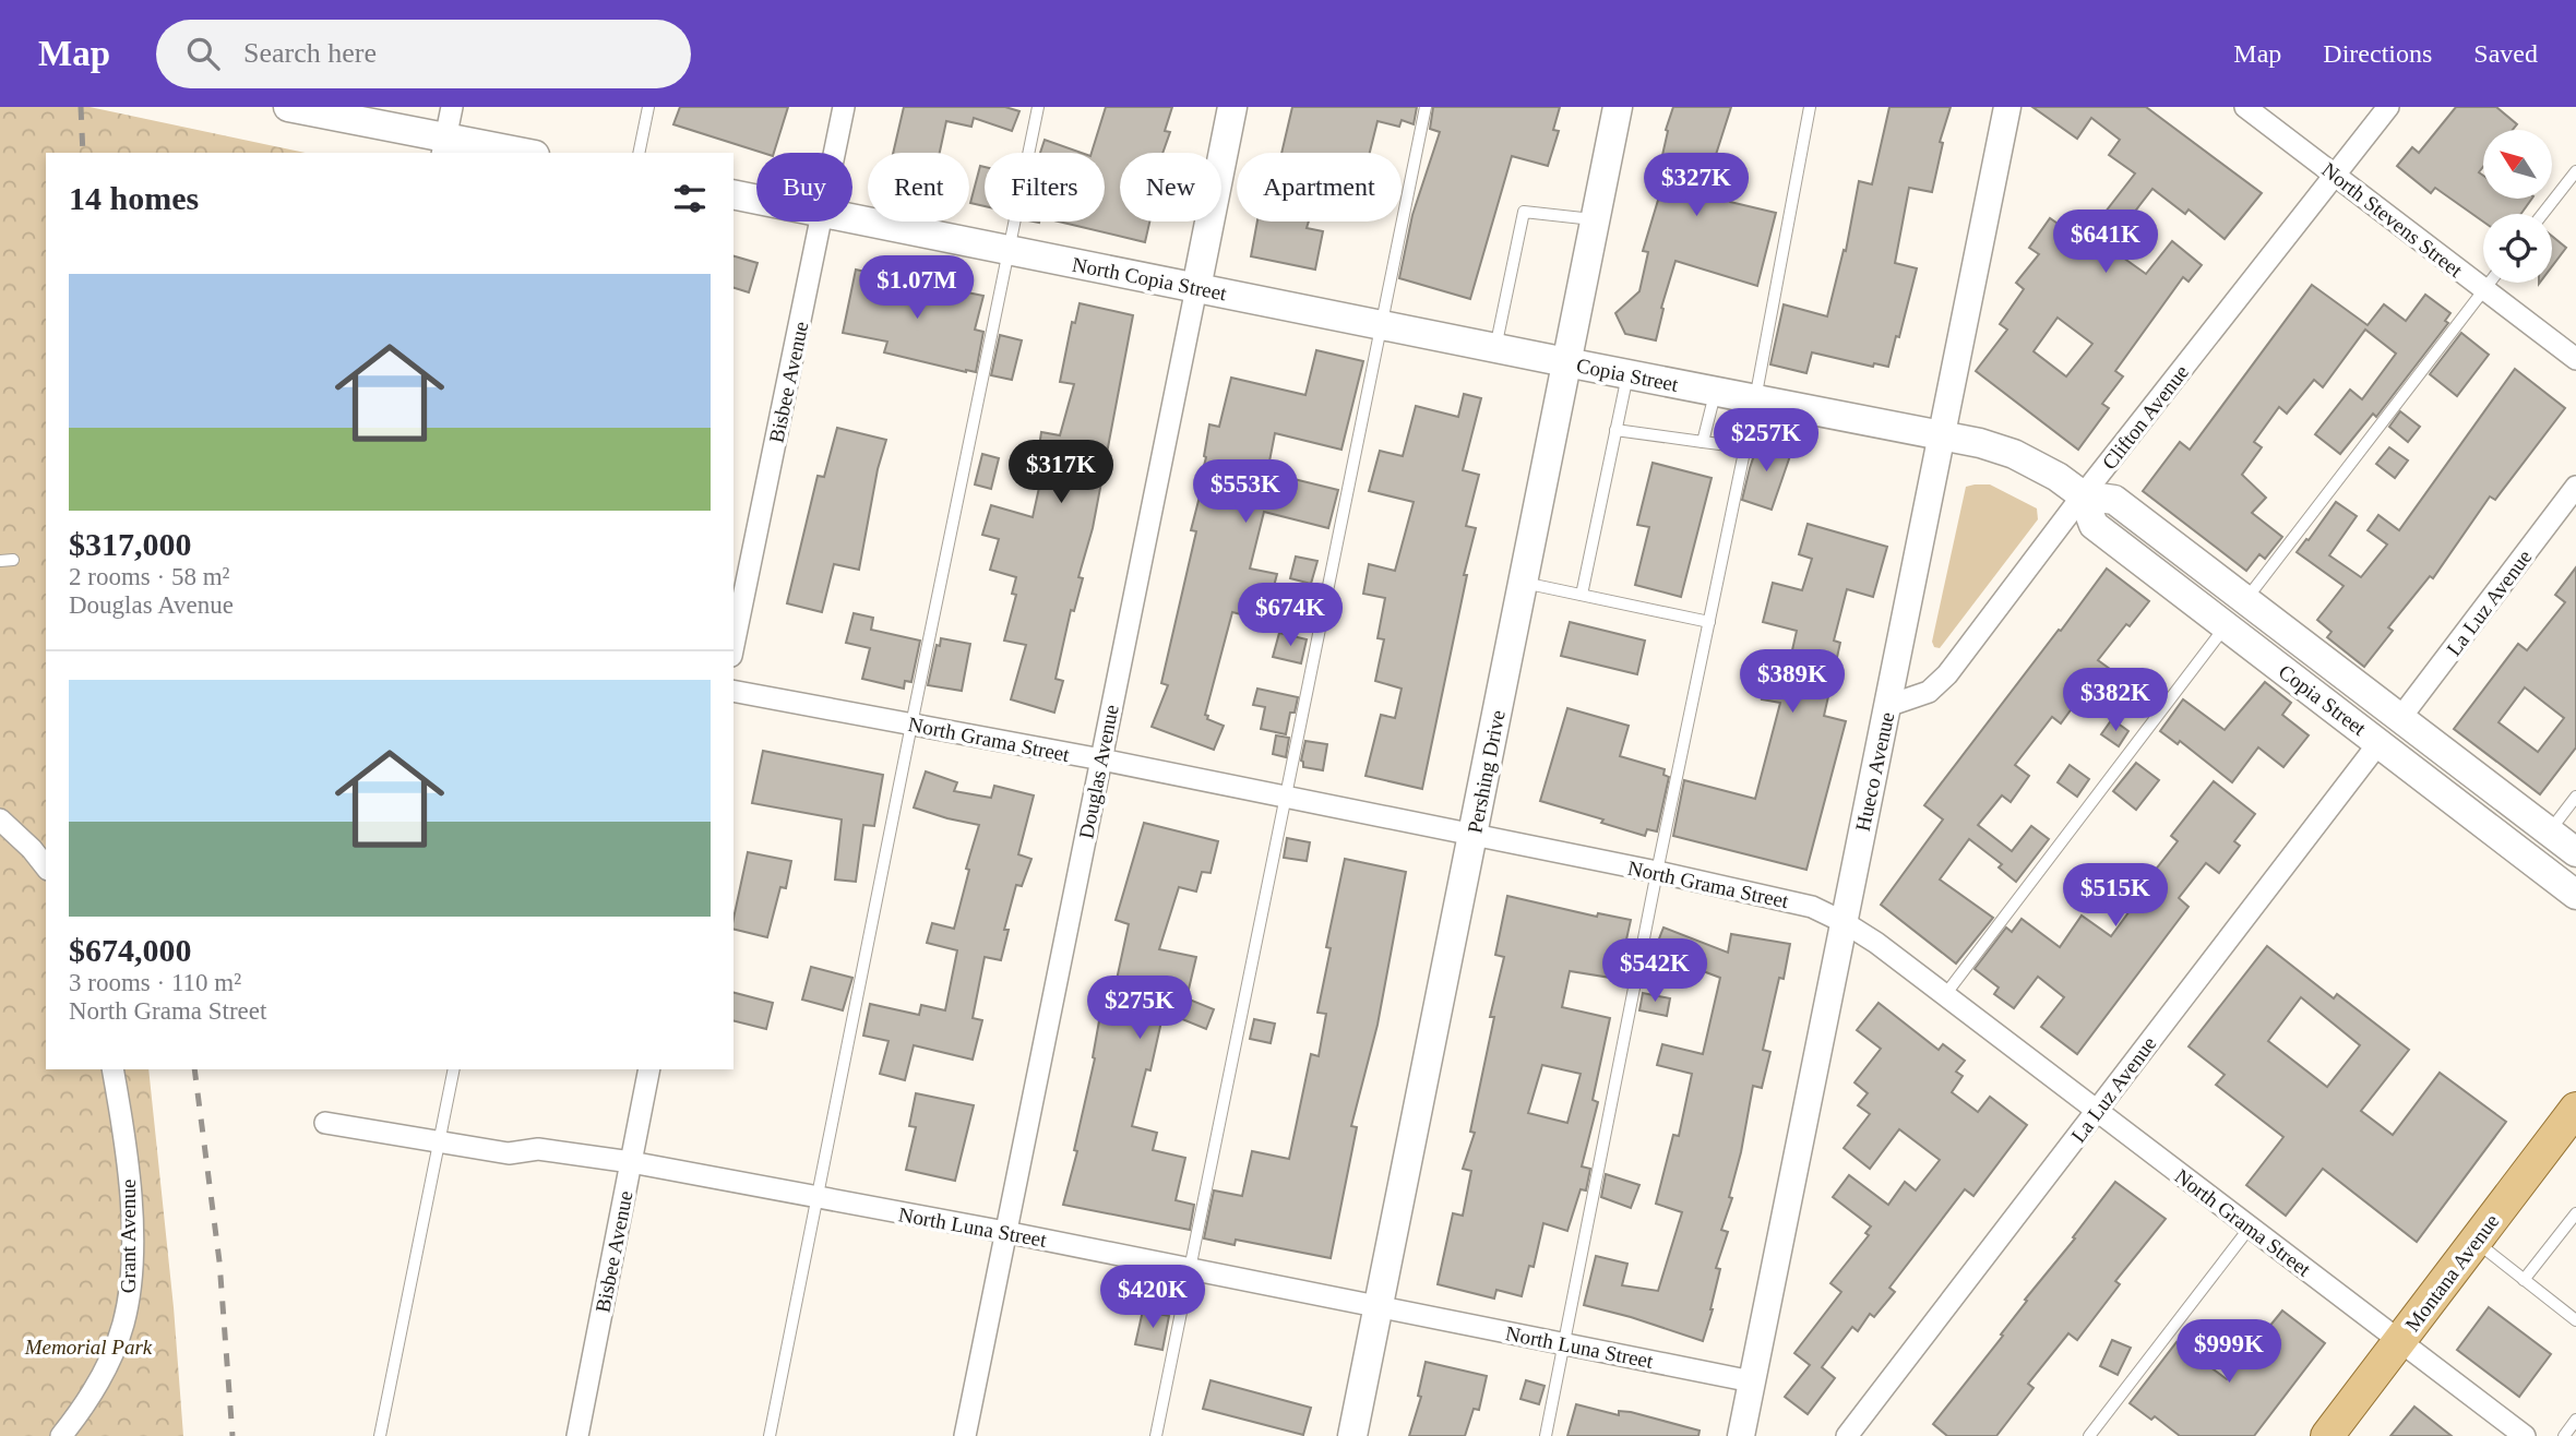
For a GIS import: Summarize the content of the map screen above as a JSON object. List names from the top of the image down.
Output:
{
  "streets": {
    "main road": [
      "North Copia Street",
      "Copia Street",
      "Douglas Avenue",
      "Pershing Drive",
      "Montana Avenue"
    ],
    "street": [
      "North Stevens Street",
      "Bisbee Avenue",
      "Clifton Avenue",
      "La Luz Avenue",
      "North Grama Street",
      "Hueco Avenue",
      "North Luna Street",
      "Grant Avenue"
    ]
  },
  "crossings": [
    ["North Stevens Street", "Clifton Avenue"],
    ["North Copia Street", "Copia Street"],
    ["North Copia Street", "Douglas Avenue"],
    ["North Copia Street", "Pershing Drive"],
    ["Copia Street", "Clifton Avenue"],
    ["Copia Street", "La Luz Avenue"],
    ["Copia Street", "Pershing Drive"],
    ["Copia Street", "Hueco Avenue"],
    ["Bisbee Avenue", "North Luna Street"],
    ["Clifton Avenue", "Hueco Avenue"],
    ["La Luz Avenue", "North Grama Street"],
    ["North Grama Street", "Douglas Avenue"],
    ["North Grama Street", "Pershing Drive"],
    ["North Grama Street", "Hueco Avenue"],
    ["North Grama Street", "Montana Avenue"],
    ["Douglas Avenue", "North Luna Street"],
    ["Pershing Drive", "North Luna Street"],
    ["Hueco Avenue", "North Luna Street"]
  ],
  "parks": ["Memorial Park"],
  "north": "top left",
  "page": {
    "header": "Map",
    "search": "Search here",
    "nav": ["Map", "Directions", "Saved"],
    "price": [
      "$327K",
      "$641K",
      "$1.07M",
      "$257K",
      "$317K",
      "$553K",
      "$674K",
      "$389K",
      "$382K",
      "$515K",
      "$542K",
      "$275K",
      "$420K",
      "$999K"
    ],
    "chip": [
      "Buy",
      "Rent",
      "Filters",
      "New",
      "Apartment"
    ],
    "heading": "14 homes",
    "list": [
      {
        "name": "$317,000",
        "note": "2 rooms · 58 m² · Douglas Avenue"
      },
      {
        "name": "$674,000",
        "note": "3 rooms · 110 m² · North Grama Street"
      }
    ]
  }
}
